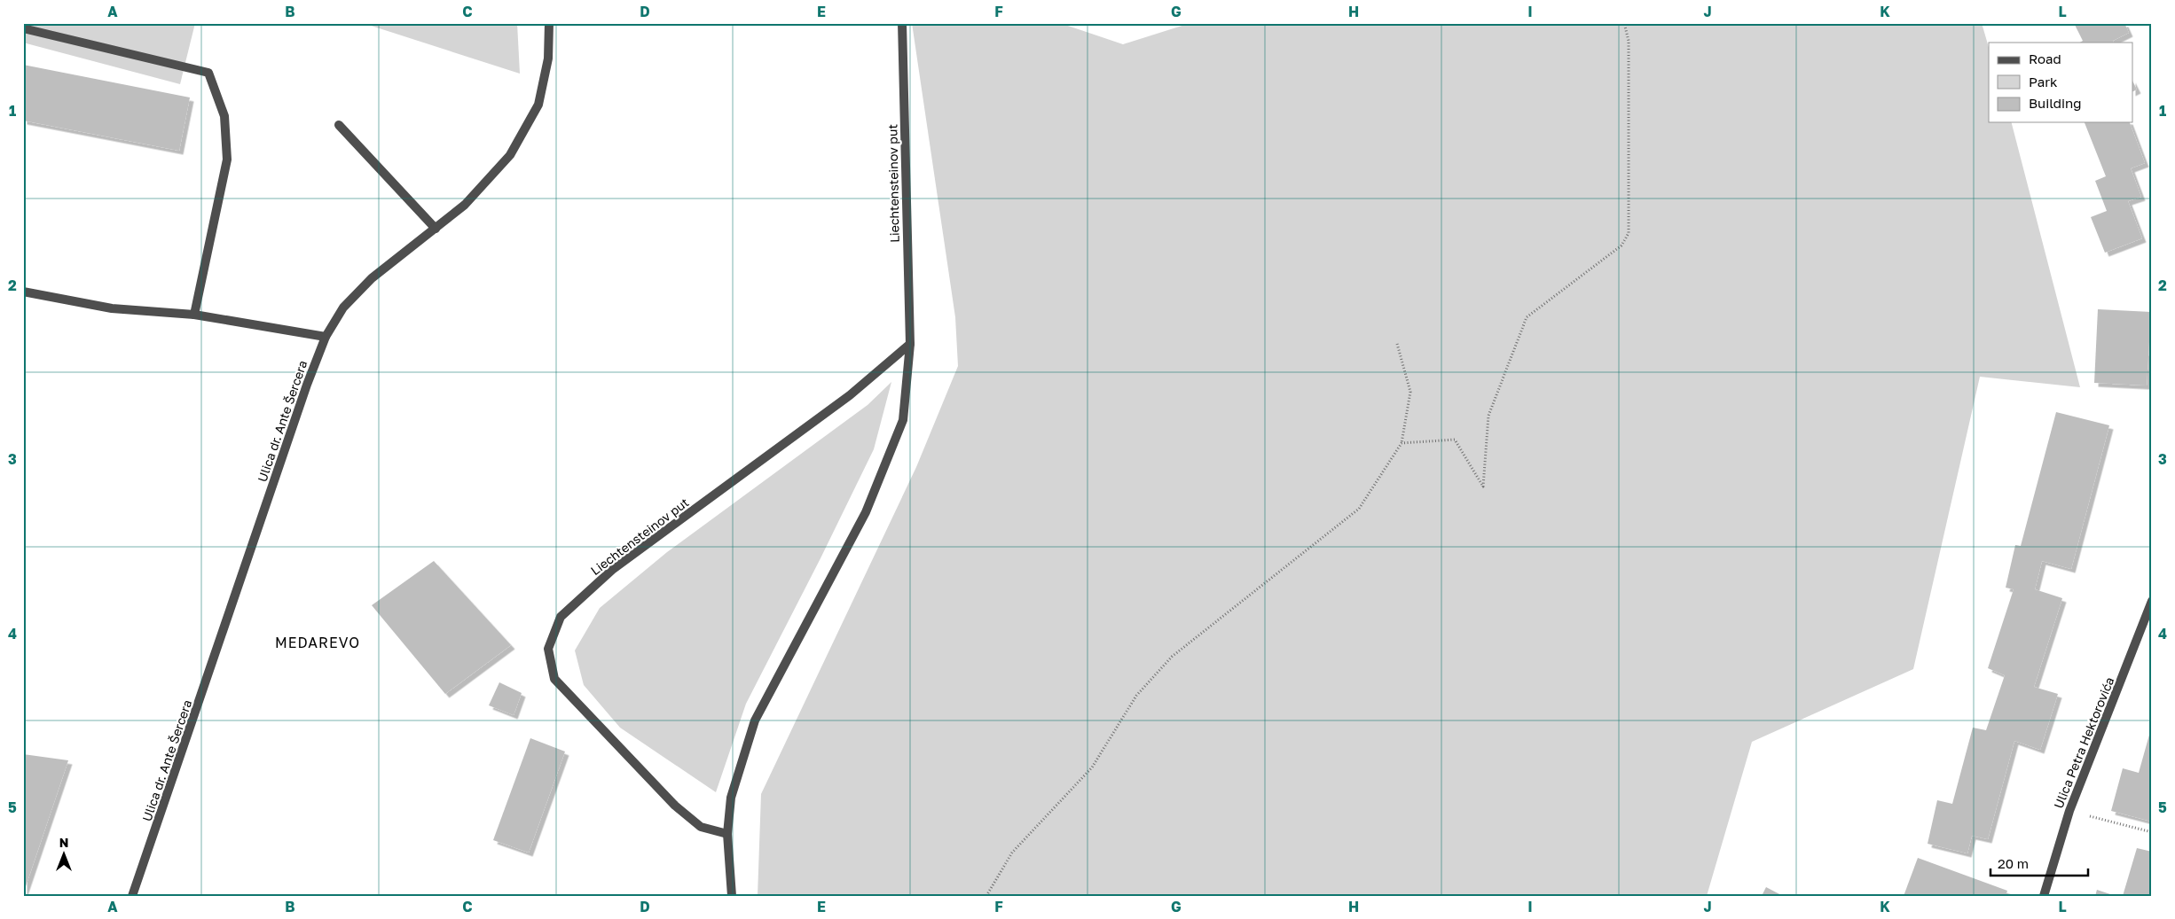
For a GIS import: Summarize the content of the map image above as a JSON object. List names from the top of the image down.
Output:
{
  "streets": {
    "street": ["Liechtensteinov put", "Ulica dr. Ante Šercera", "Ulica Petra Hektorovića"]
  },
  "districts": ["MEDAREVO"],
  "legend": ["Road", "Park", "Building"],
  "scale_bar": "20 m",
  "north": "top",
  "grid": {
    "columns": [
      "A",
      "B",
      "C",
      "D",
      "E",
      "F",
      "G",
      "H",
      "I",
      "J",
      "K",
      "L"
    ],
    "rows": [
      "1",
      "2",
      "3",
      "4",
      "5"
    ]
  }
}
